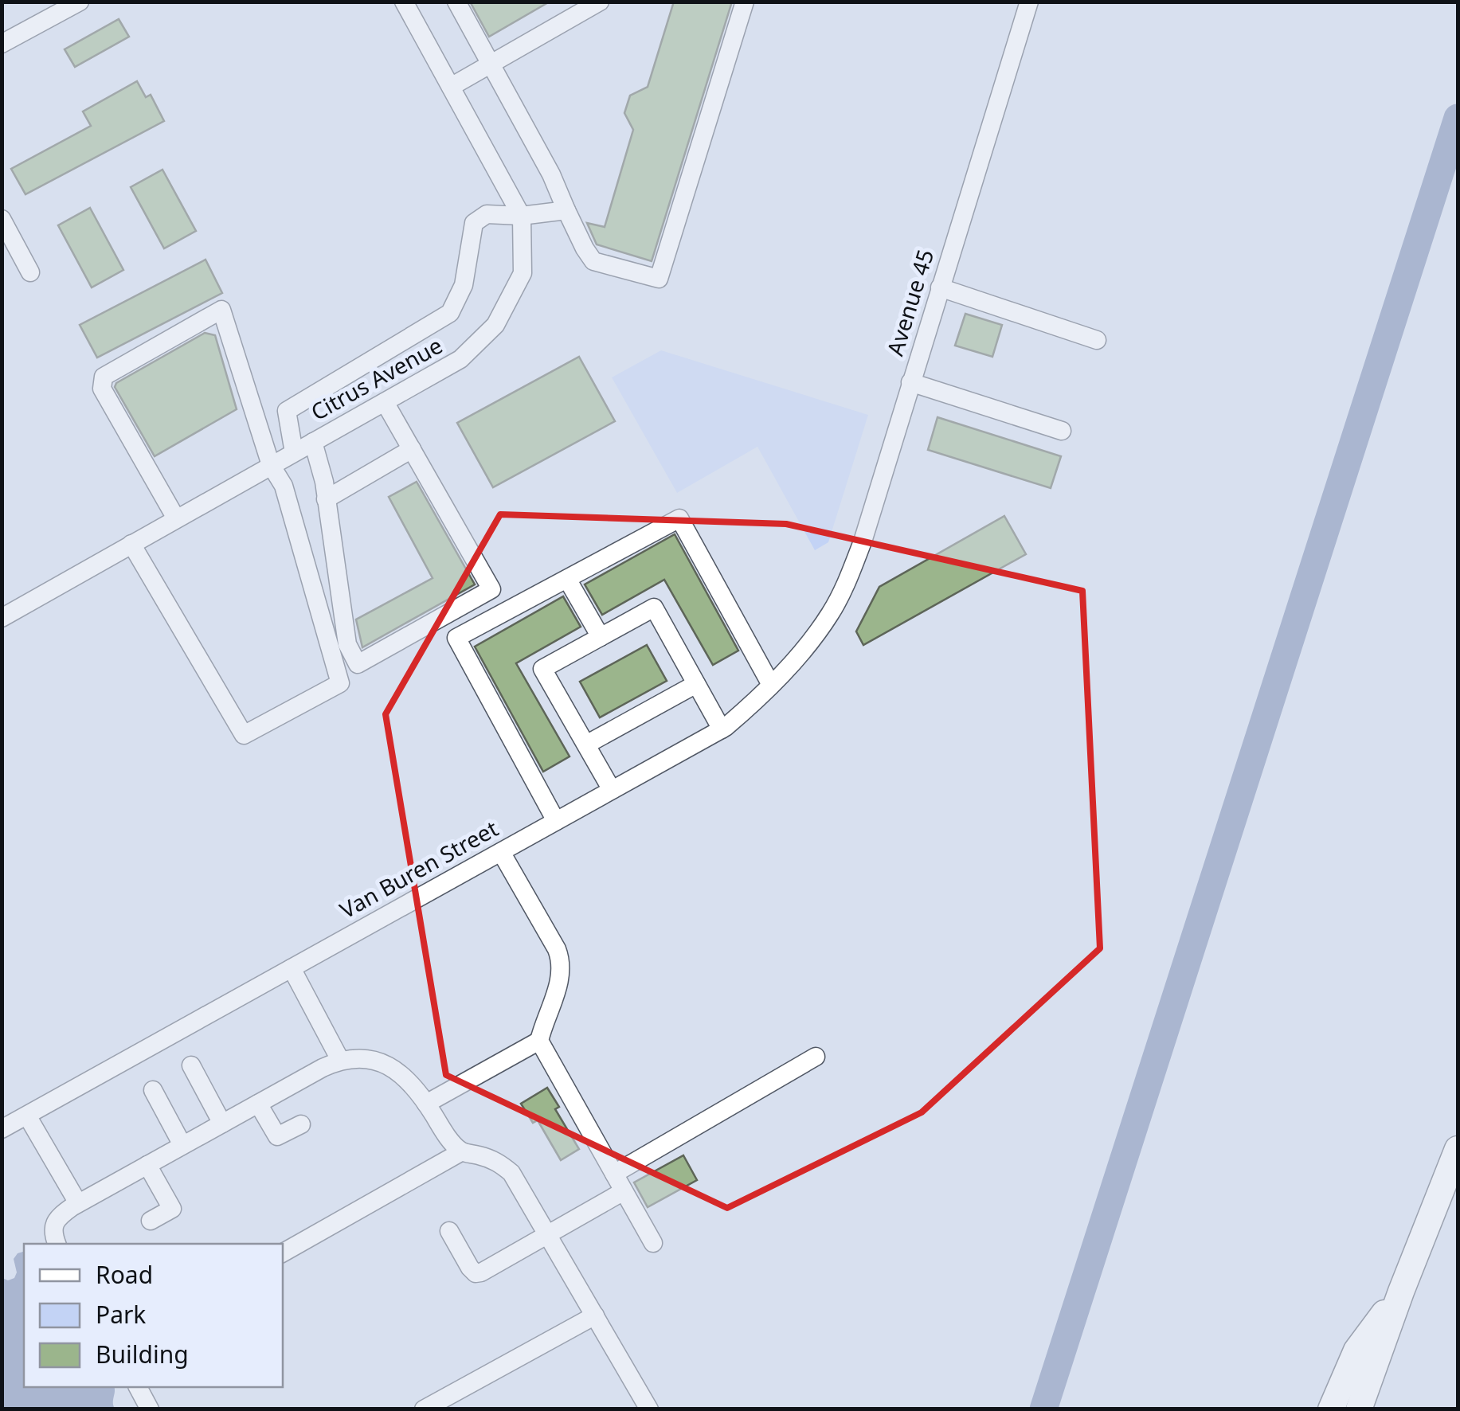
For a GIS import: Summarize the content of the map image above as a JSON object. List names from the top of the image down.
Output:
{
  "streets": {
    "street": ["Avenue 45", "Citrus Avenue", "Van Buren Street"]
  },
  "crossings": [
    ["Avenue 45", "Van Buren Street"]
  ],
  "legend": ["Road", "Park", "Building"]
}
